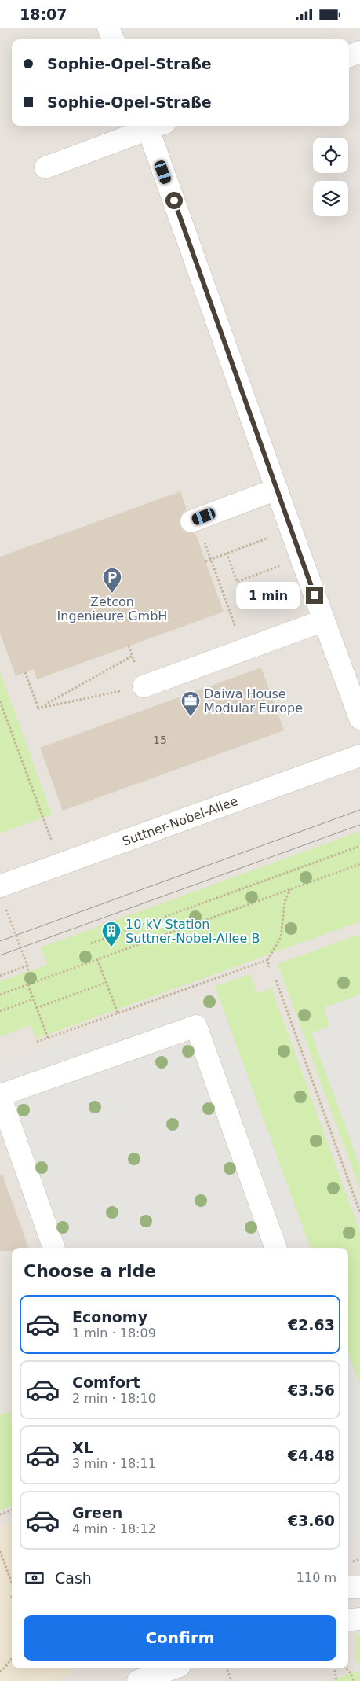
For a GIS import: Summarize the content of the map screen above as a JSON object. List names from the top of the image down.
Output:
{
  "streets": {
    "street": ["Suttner-Nobel-Allee"]
  },
  "places": {
    "parking": ["Zetcon Ingenieure GmbH"],
    "office": ["Daiwa House Modular Europe"],
    "building": ["10 kV-Station Suttner-Nobel-Allee B"]
  },
  "house_numbers": ["15"],
  "page": {
    "status": "18:07",
    "banner": ["Sophie-Opel-Straße", "Sophie-Opel-Straße"],
    "bubble": "1 min",
    "heading": "Choose a ride",
    "list": [
      {
        "name": "Economy",
        "note": "1 min · 18:09",
        "value": "€2.63"
      },
      {
        "name": "Comfort",
        "note": "2 min · 18:10",
        "value": "€3.56"
      },
      {
        "name": "XL",
        "note": "3 min · 18:11",
        "value": "€4.48"
      },
      {
        "name": "Green",
        "note": "4 min · 18:12",
        "value": "€3.60"
      }
    ],
    "pay": ["Cash", "110 m"],
    "buttons": "Confirm"
  }
}
